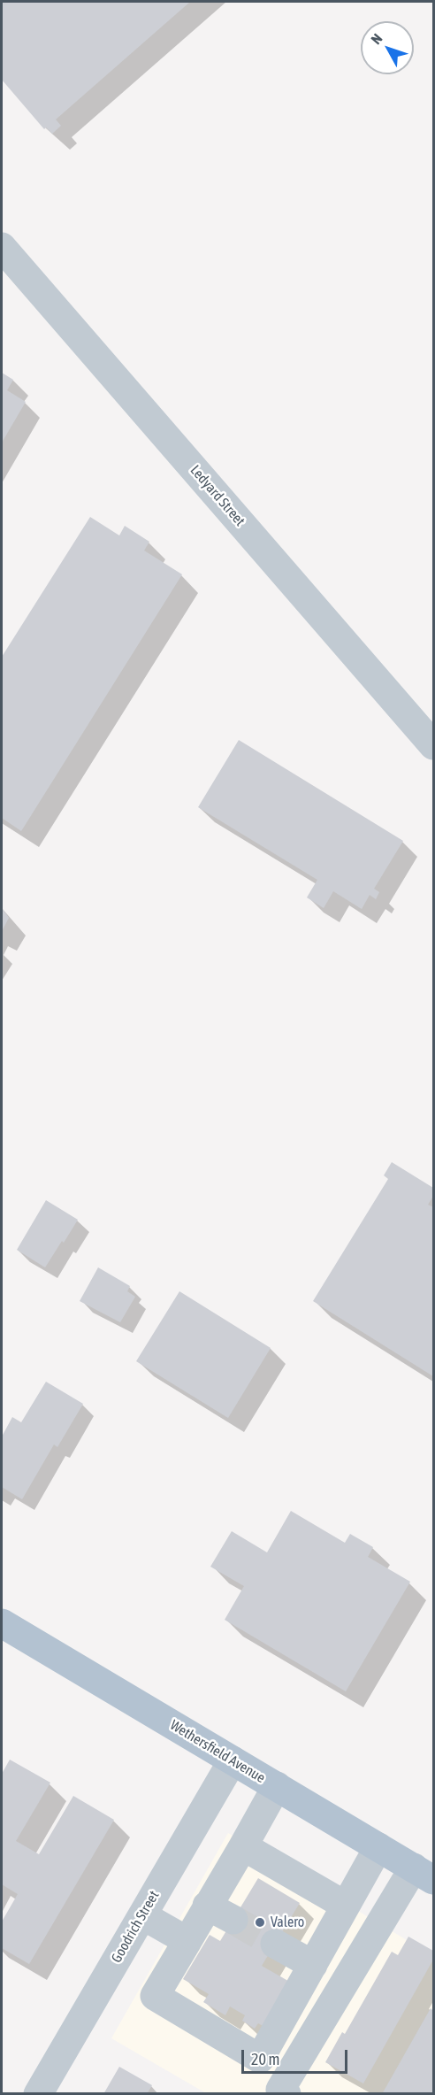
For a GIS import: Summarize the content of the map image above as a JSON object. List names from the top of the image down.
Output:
{
  "streets": {
    "main road": ["Wethersfield Avenue"],
    "street": ["Ledyard Street", "Goodrich Street"]
  },
  "crossings": [
    ["Wethersfield Avenue", "Goodrich Street"]
  ],
  "places": ["Valero"],
  "scale_bar": "20 m",
  "north": "top left"
}
